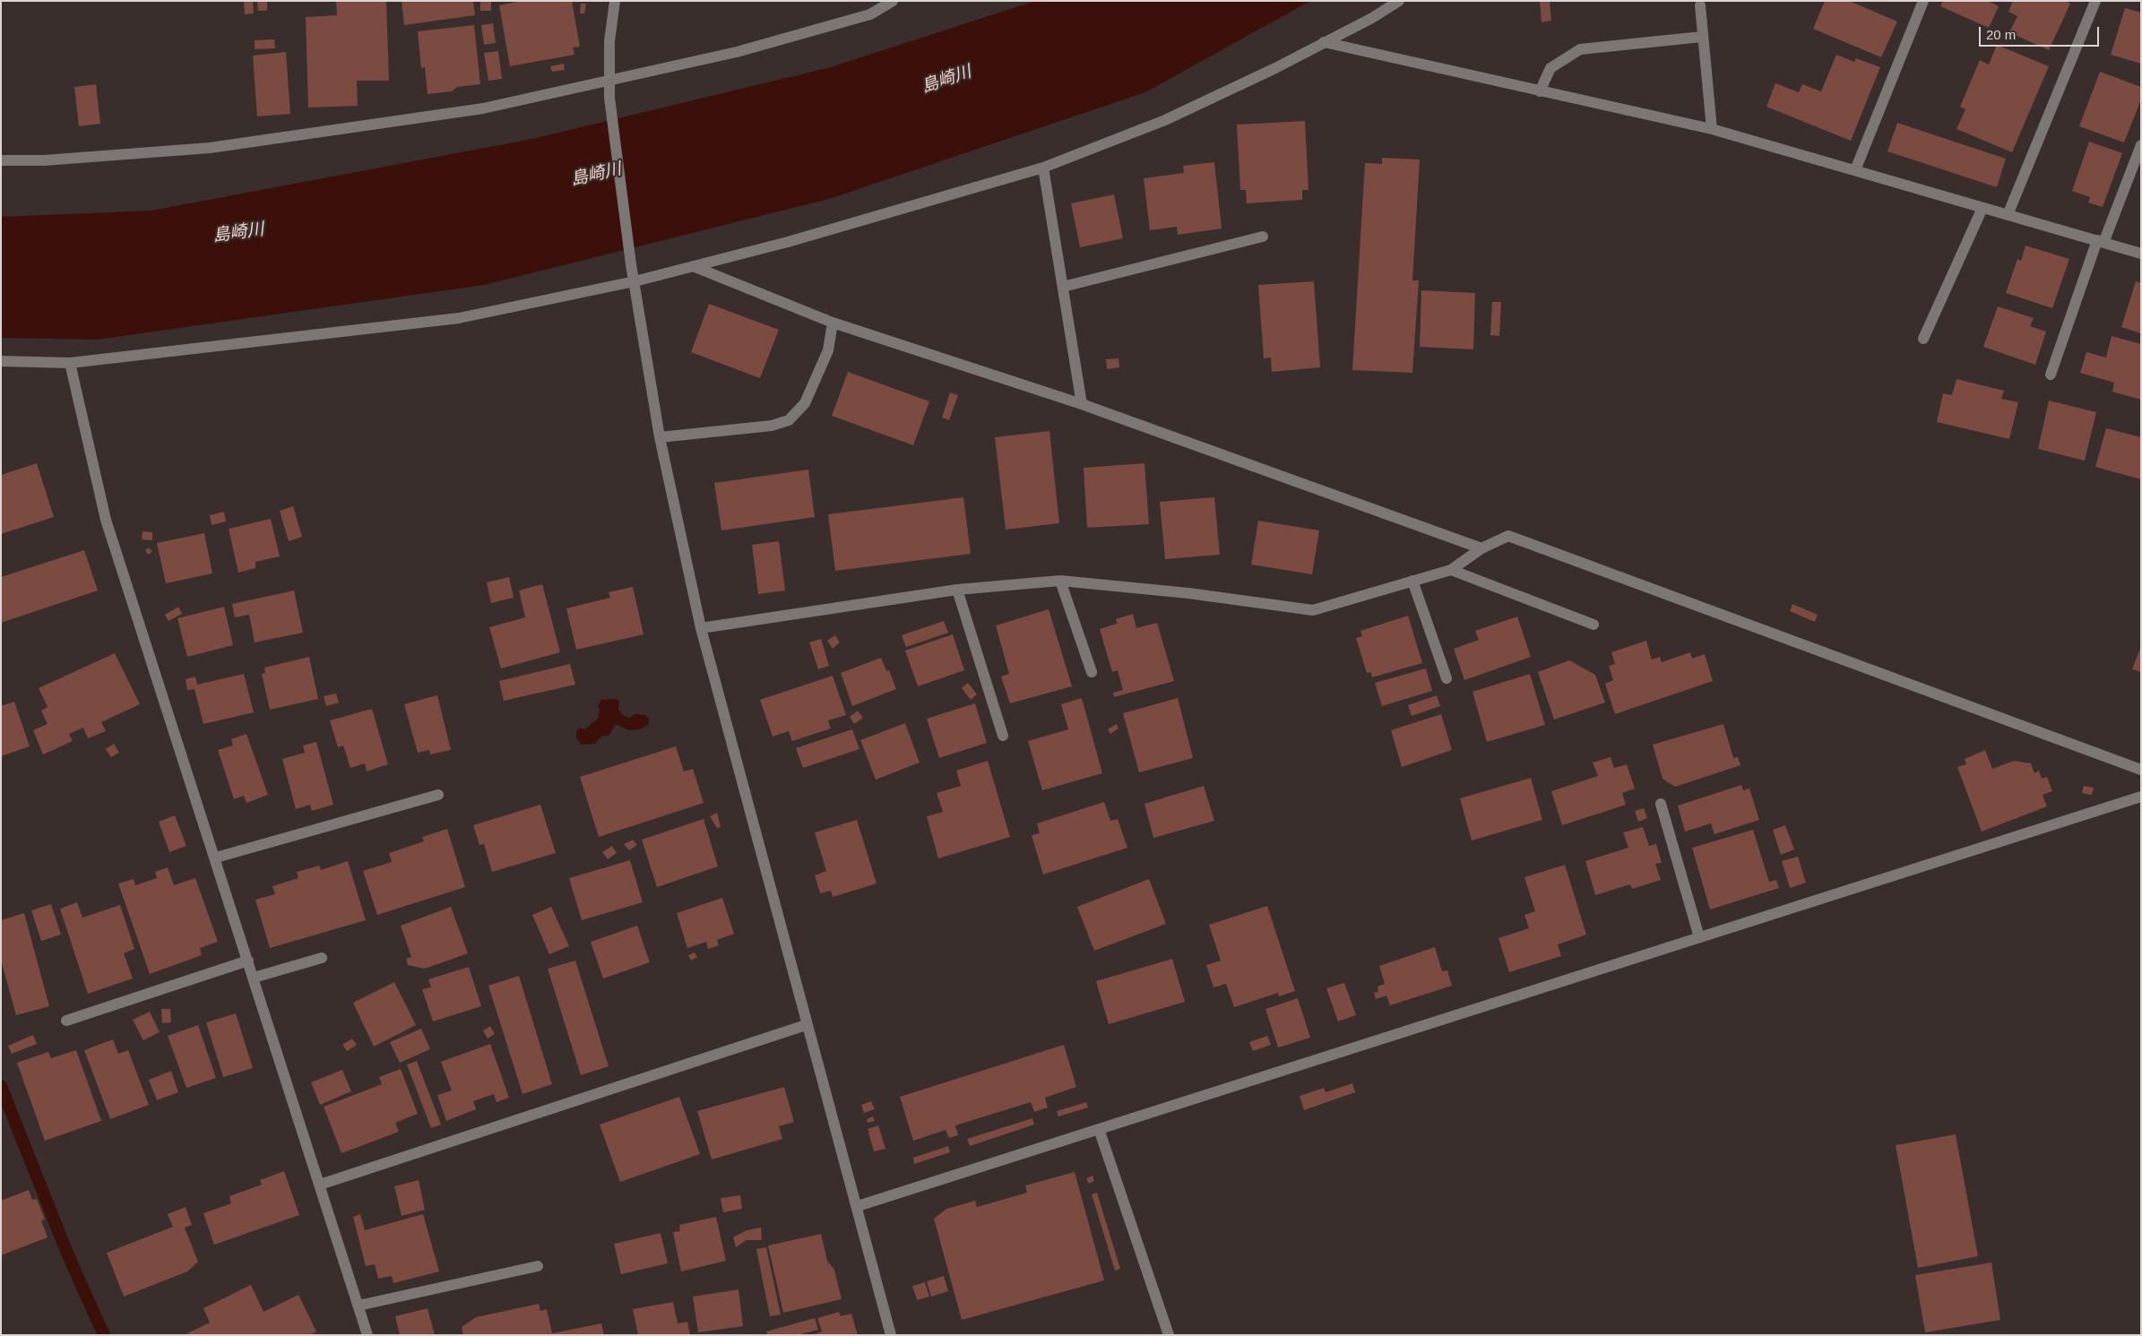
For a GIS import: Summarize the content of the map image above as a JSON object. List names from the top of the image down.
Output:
{
  "water": ["島崎川"],
  "scale_bar": "20 m"
}
